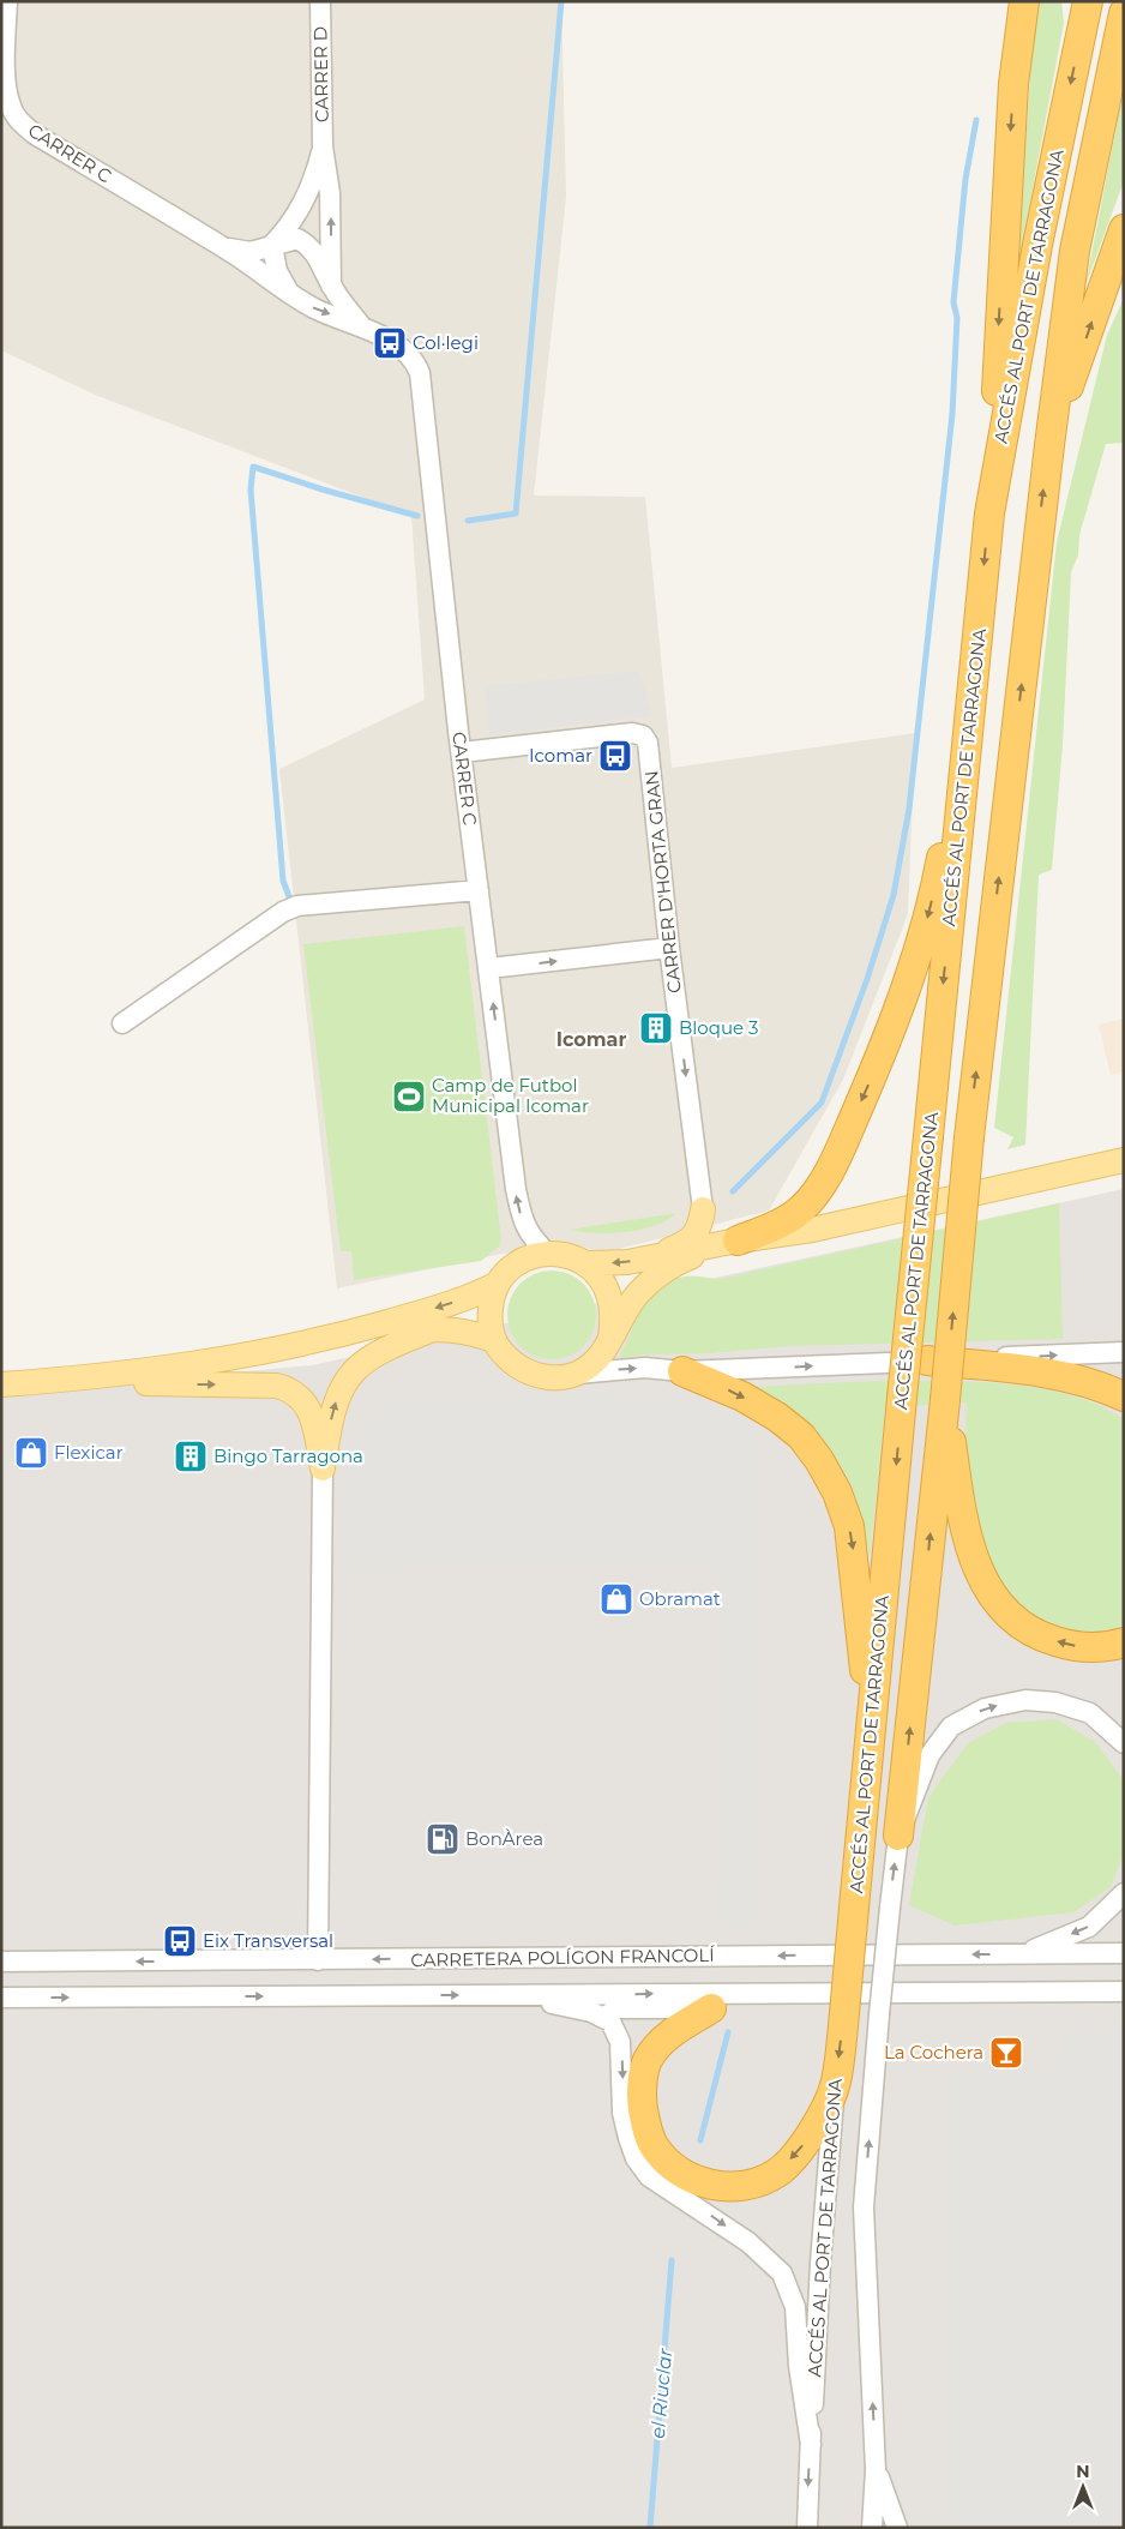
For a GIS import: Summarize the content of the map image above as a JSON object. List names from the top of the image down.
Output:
{
  "streets": {
    "highway": ["ACCÉS AL PORT DE TARRAGONA"],
    "street": [
      "CARRER D",
      "CARRER C",
      "CARRER D'HORTA GRAN",
      "CARRETERA POLÍGON FRANCOLÍ"
    ]
  },
  "crossings": [
    ["CARRER D", "CARRER C"],
    ["CARRER C", "CARRER D'HORTA GRAN"]
  ],
  "one_way": ["CARRER D'HORTA GRAN"],
  "districts": ["Icomar"],
  "water": ["el Riuclar"],
  "places": {
    "bus stop": ["Col·legi", "Icomar", "Eix Transversal"],
    "building": ["Bloque 3", "Bingo Tarragona"],
    "sports": ["Camp de Futbol Municipal Icomar"],
    "shop": ["Flexicar", "Obramat"],
    "fuel station": ["BonÀrea"],
    "bar": ["La Cochera"]
  },
  "north": "top"
}
